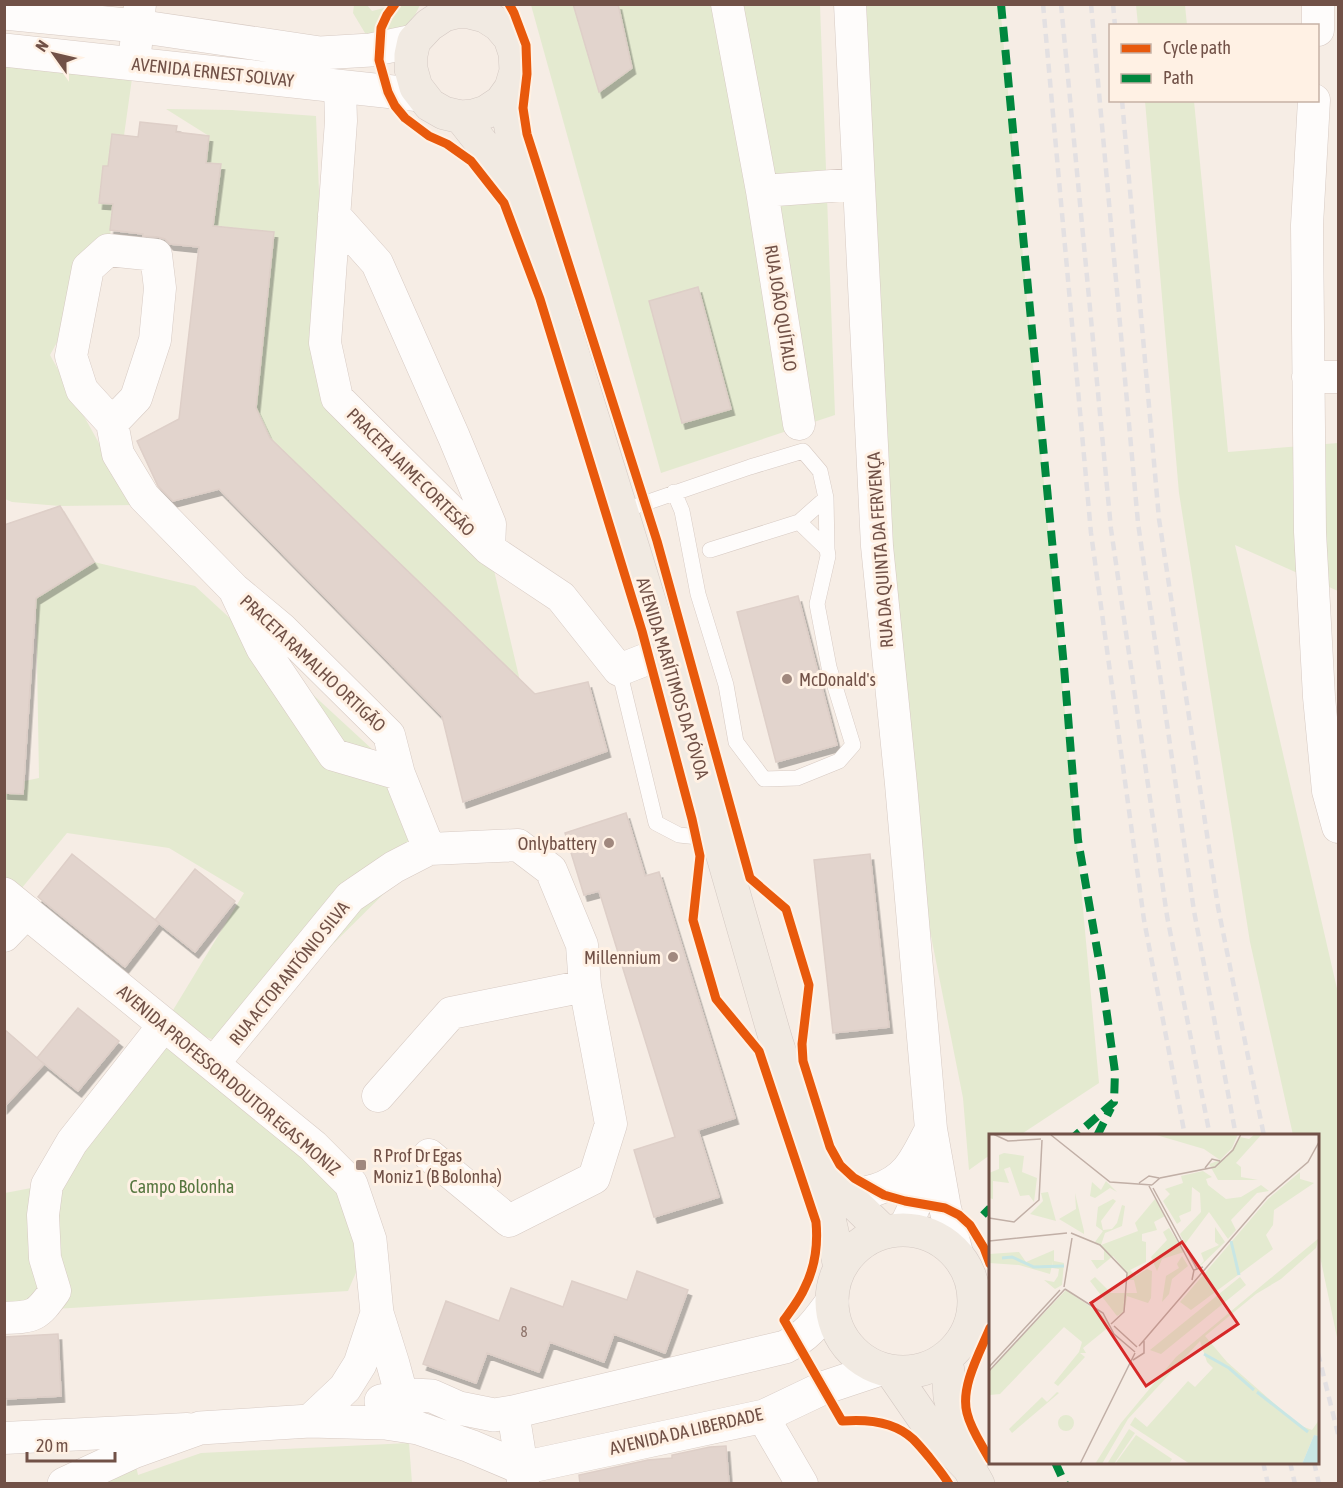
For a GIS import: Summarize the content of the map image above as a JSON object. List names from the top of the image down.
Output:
{
  "streets": {
    "main road": ["AVENIDA MARÍTIMOS DA PÓVOA"],
    "street": [
      "AVENIDA ERNEST SOLVAY",
      "RUA JOÃO QUÍTALO",
      "PRACETA JAIME CORTESÃO",
      "RUA DA QUINTA DA FERVENÇA",
      "PRACETA RAMALHO ORTIGÃO",
      "RUA ACTOR ANTÓNIO SILVA",
      "AVENIDA PROFESSOR DOUTOR EGAS MONIZ",
      "AVENIDA DA LIBERDADE"
    ]
  },
  "crossings": [
    ["AVENIDA ERNEST SOLVAY", "PRACETA JAIME CORTESÃO"],
    ["AVENIDA ERNEST SOLVAY", "AVENIDA MARÍTIMOS DA PÓVOA"],
    ["RUA DA QUINTA DA FERVENÇA", "AVENIDA MARÍTIMOS DA PÓVOA"],
    ["RUA DA QUINTA DA FERVENÇA", "AVENIDA DA LIBERDADE"],
    ["PRACETA RAMALHO ORTIGÃO", "RUA ACTOR ANTÓNIO SILVA"],
    ["AVENIDA MARÍTIMOS DA PÓVOA", "AVENIDA DA LIBERDADE"],
    ["RUA ACTOR ANTÓNIO SILVA", "AVENIDA PROFESSOR DOUTOR EGAS MONIZ"]
  ],
  "parks": ["Campo Bolonha"],
  "places": {
    "other": ["McDonald's", "Onlybattery", "Millennium"],
    "transit": ["R Prof Dr Egas Moniz 1 (B Bolonha)"]
  },
  "house_numbers": ["8"],
  "legend": ["Cycle path", "Path"],
  "scale_bar": "20 m",
  "north": "top left"
}
